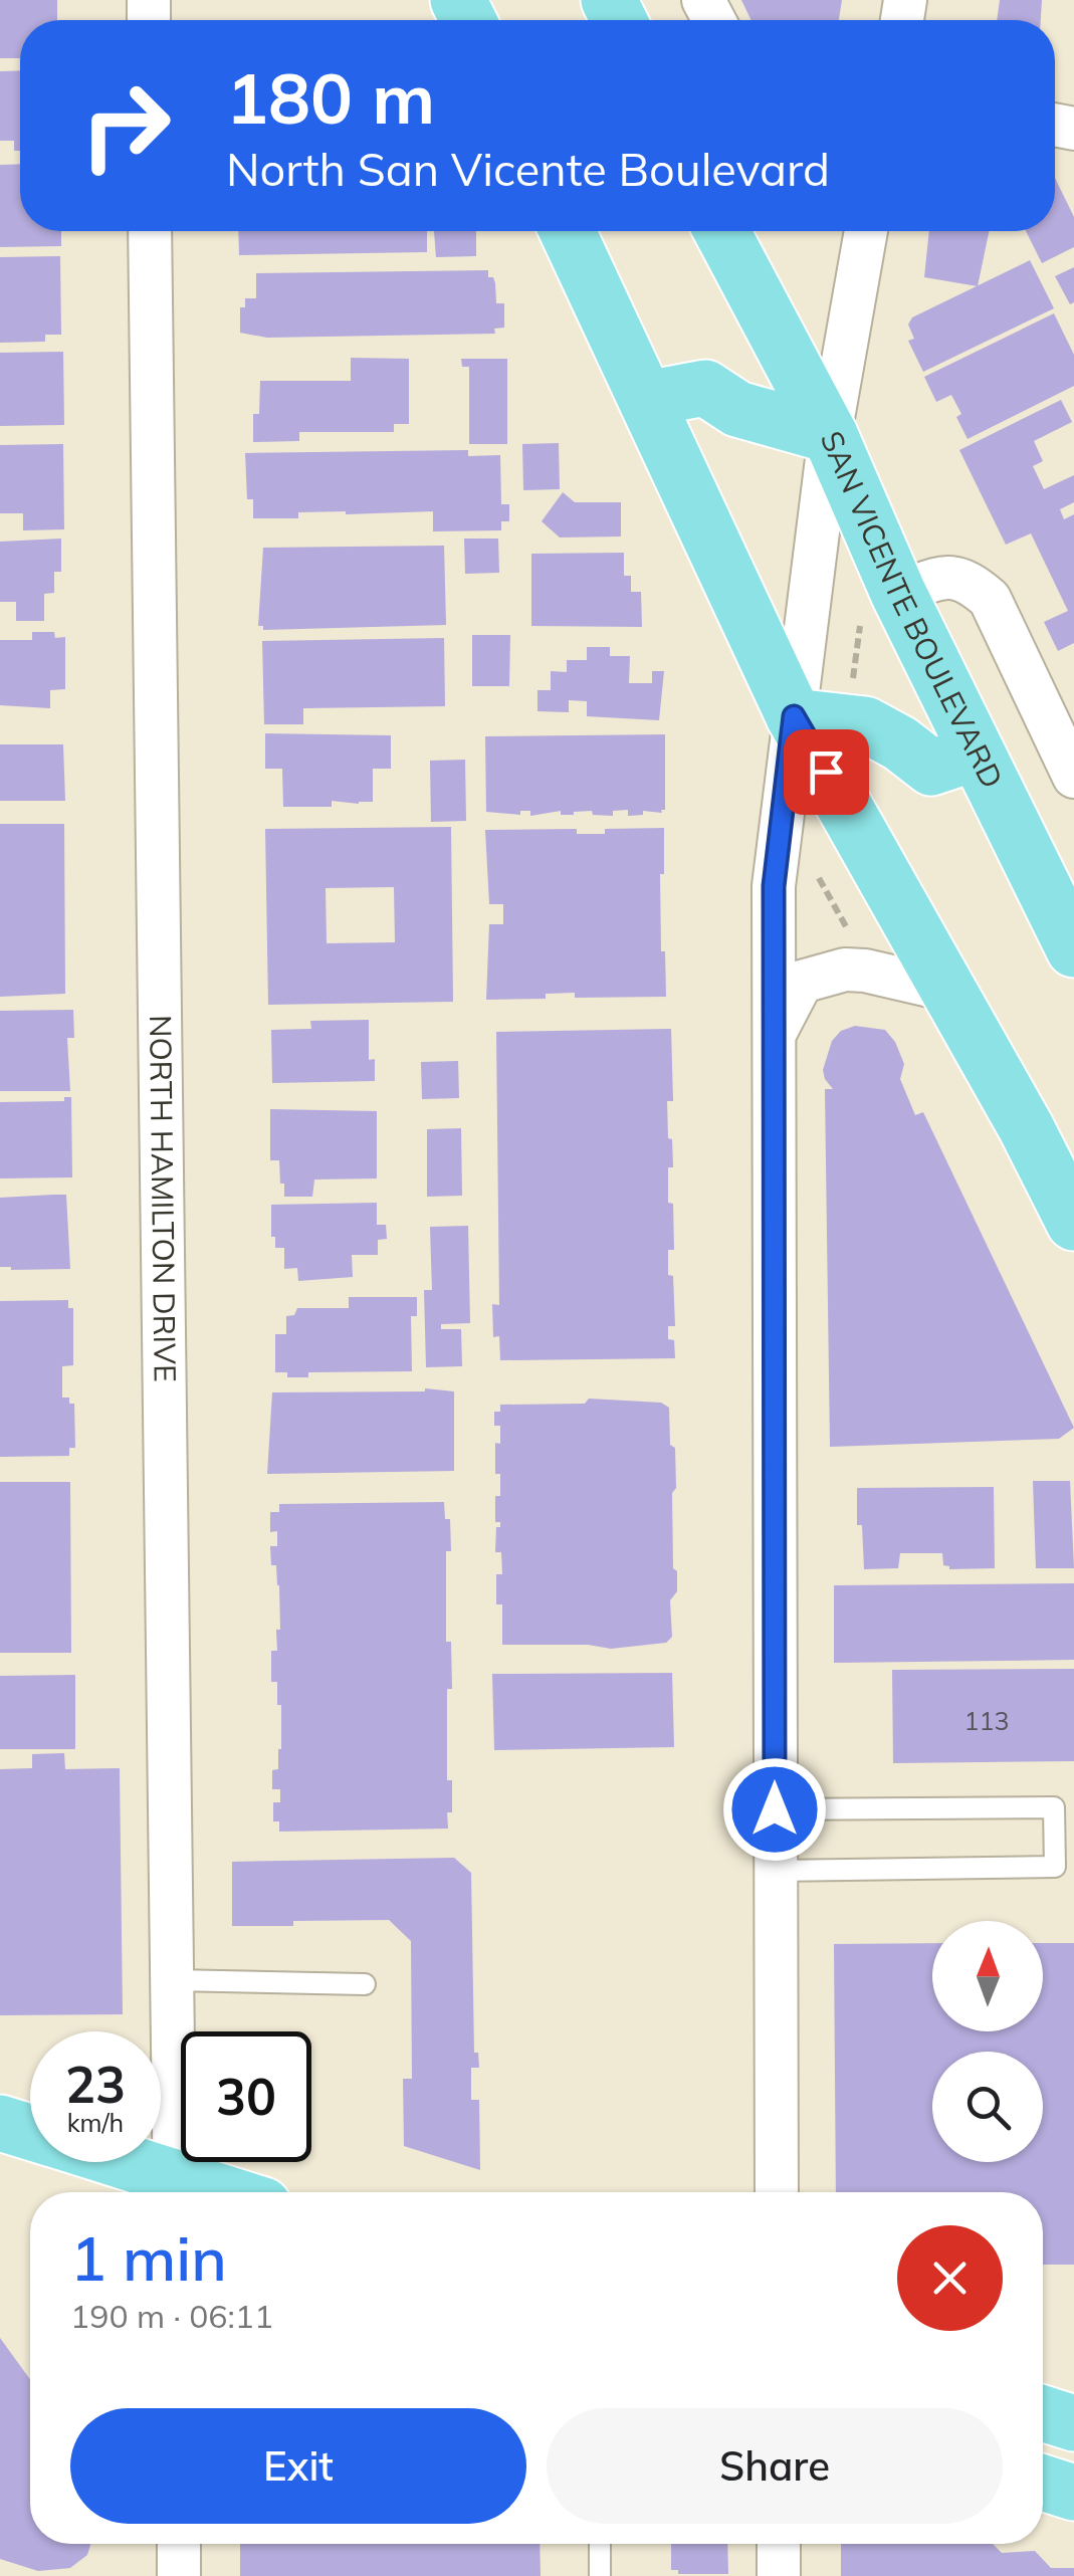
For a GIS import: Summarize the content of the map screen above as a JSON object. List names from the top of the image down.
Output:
{
  "streets": {
    "main road": ["SAN VICENTE BOULEVARD"],
    "street": ["NORTH HAMILTON DRIVE"]
  },
  "house_numbers": ["113"],
  "north": "top",
  "page": {
    "turn": ["180 m", "North San Vicente Boulevard"],
    "speed": "23 km/h",
    "limit": "30",
    "heading": ["1 min", "190 m · 06:11"],
    "buttons": ["Exit", "Share"]
  }
}
